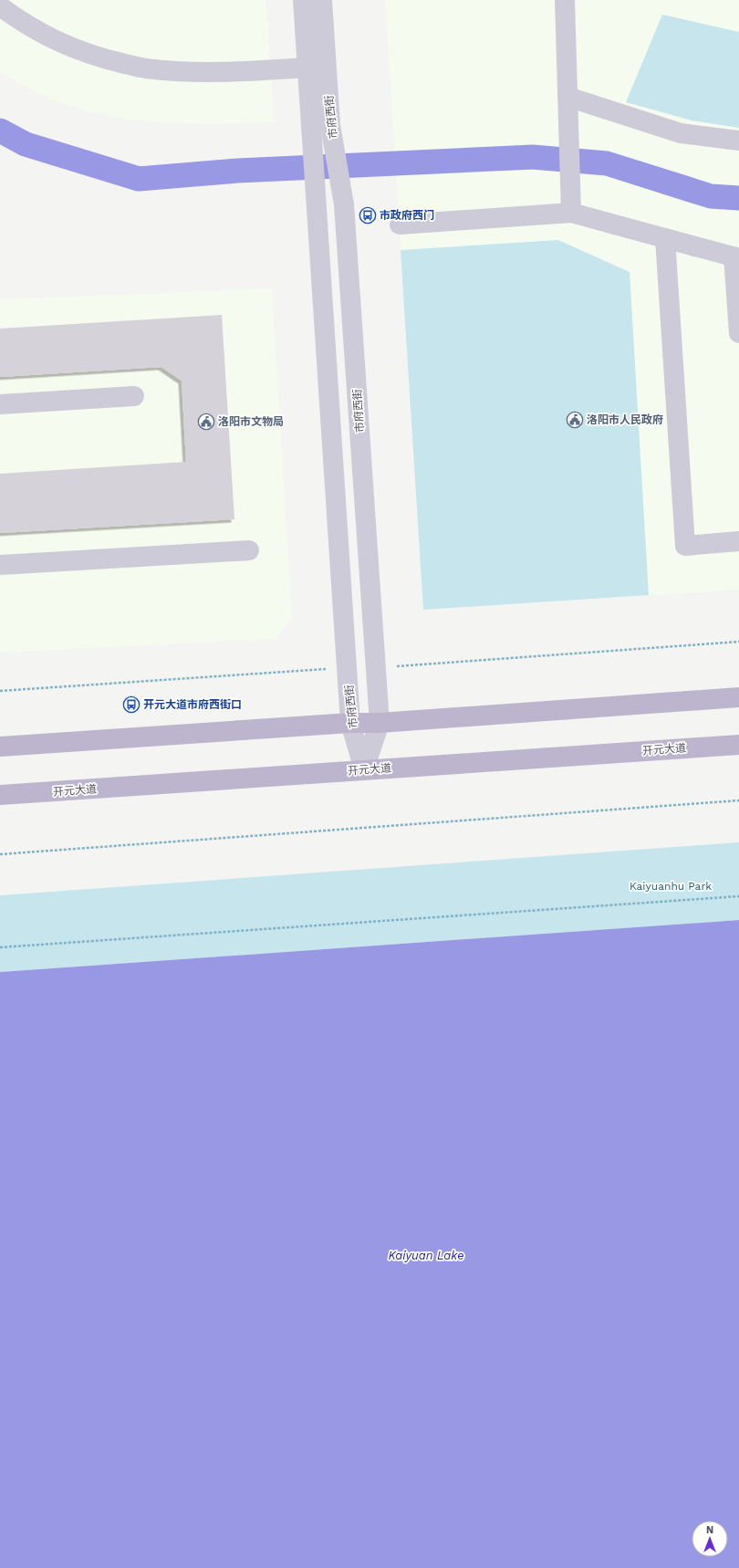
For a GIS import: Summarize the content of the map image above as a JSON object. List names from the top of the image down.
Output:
{
  "streets": {
    "main road": ["开元大道"],
    "street": ["市府西街"]
  },
  "crossings": [
    ["市府西街", "开元大道"]
  ],
  "water": ["Kaiyuan Lake"],
  "parks": ["Kaiyuanhu Park"],
  "places": {
    "bus stop": ["市政府西门", "开元大道市府西街口"],
    "public building": ["洛阳市人民政府", "洛阳市文物局"]
  },
  "north": "top"
}
